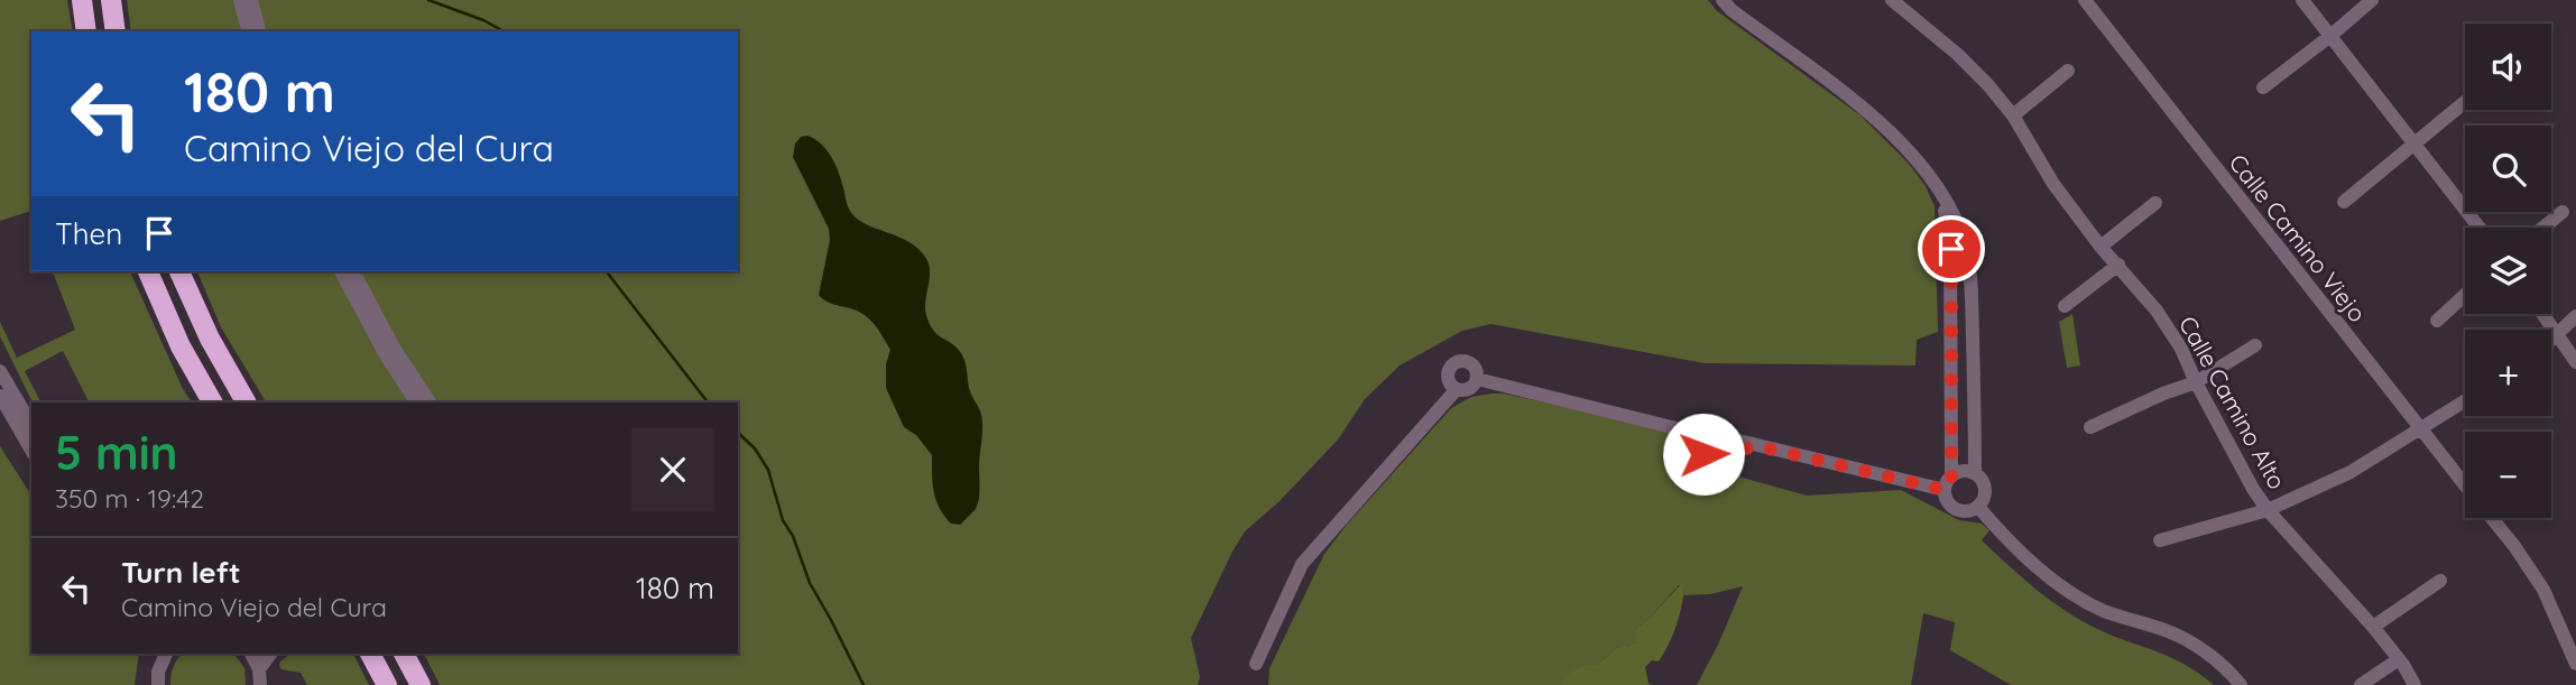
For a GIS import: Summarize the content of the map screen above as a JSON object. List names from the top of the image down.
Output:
{
  "streets": {
    "street": ["Calle Camino Viejo", "Calle Camino Alto"]
  },
  "page": {
    "map_buttons": ["+", "−"],
    "turn": ["180 m", "Camino Viejo del Cura"],
    "then": "Then",
    "heading": ["5 min", "350 m · 19:42"],
    "list": [
      {
        "name": "Turn left",
        "note": "Camino Viejo del Cura",
        "value": "180 m"
      }
    ]
  }
}
